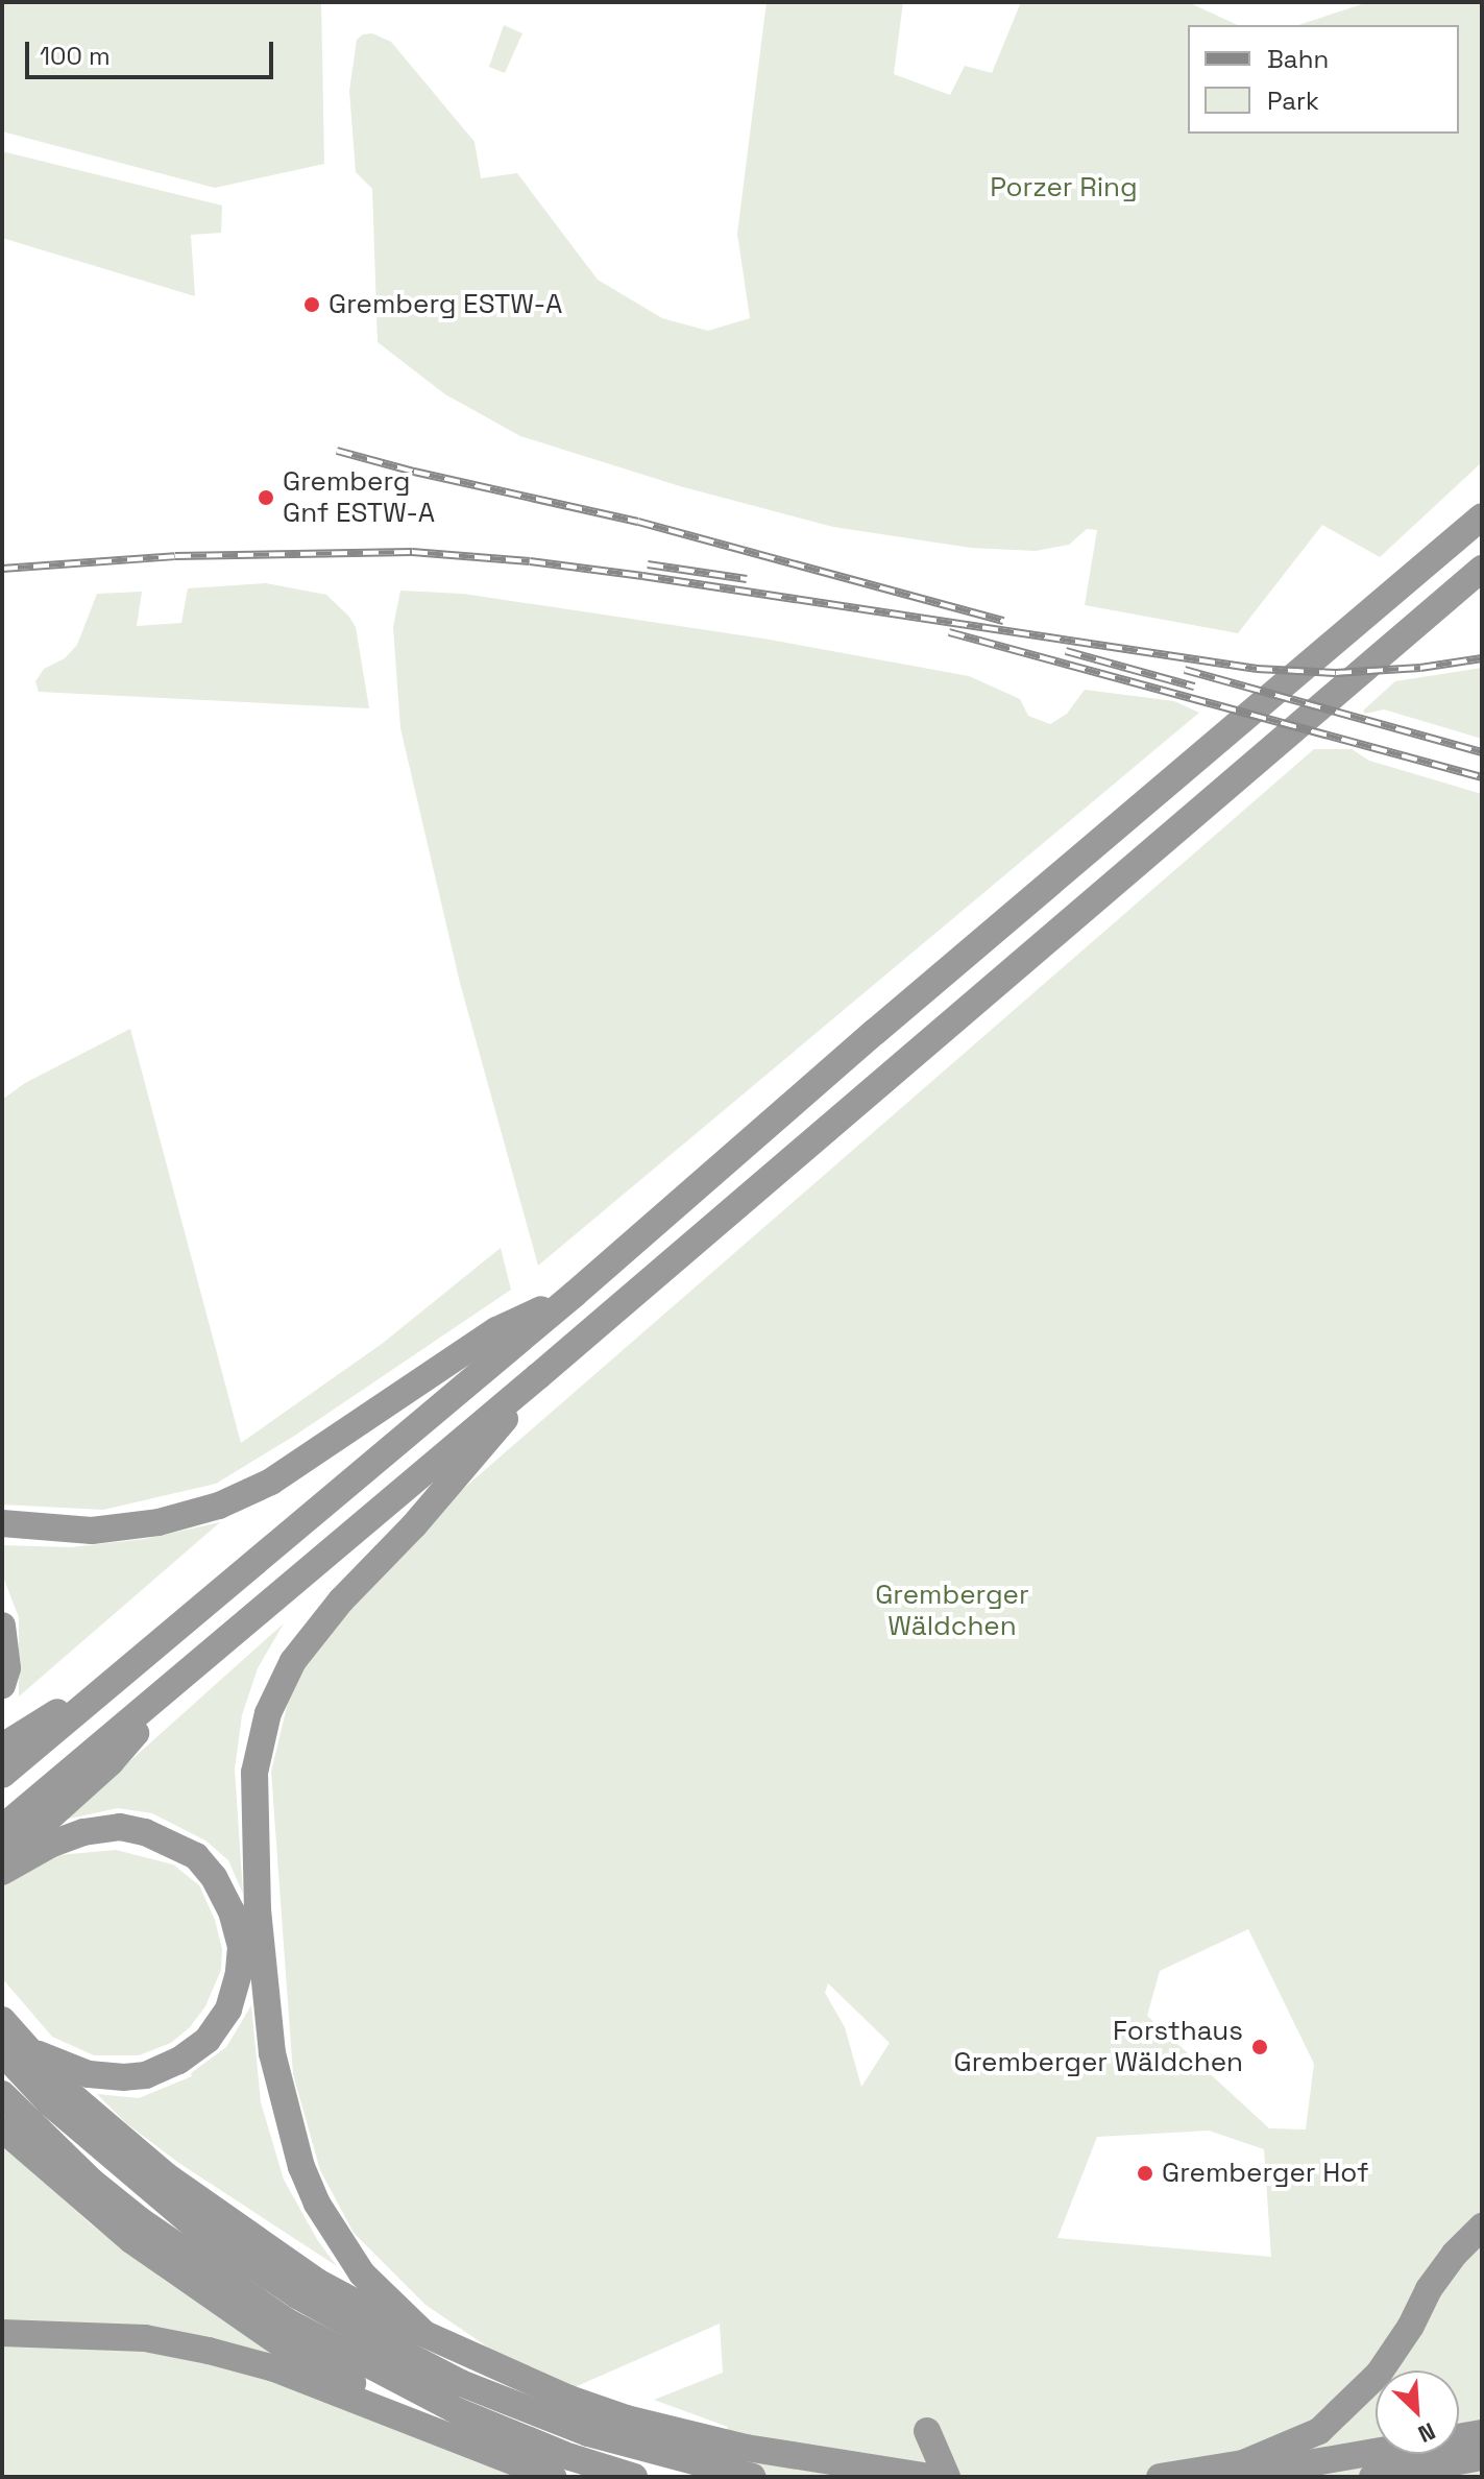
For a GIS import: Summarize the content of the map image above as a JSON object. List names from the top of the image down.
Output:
{
  "parks": ["Porzer Ring", "Gremberger Wäldchen"],
  "places": [
    "Gremberg ESTW-A",
    "Gremberg Gnf ESTW-A",
    "Forsthaus Gremberger Wäldchen",
    "Gremberger Hof"
  ],
  "legend": ["Bahn", "Park"],
  "scale_bar": "100 m",
  "north": "bottom right"
}
